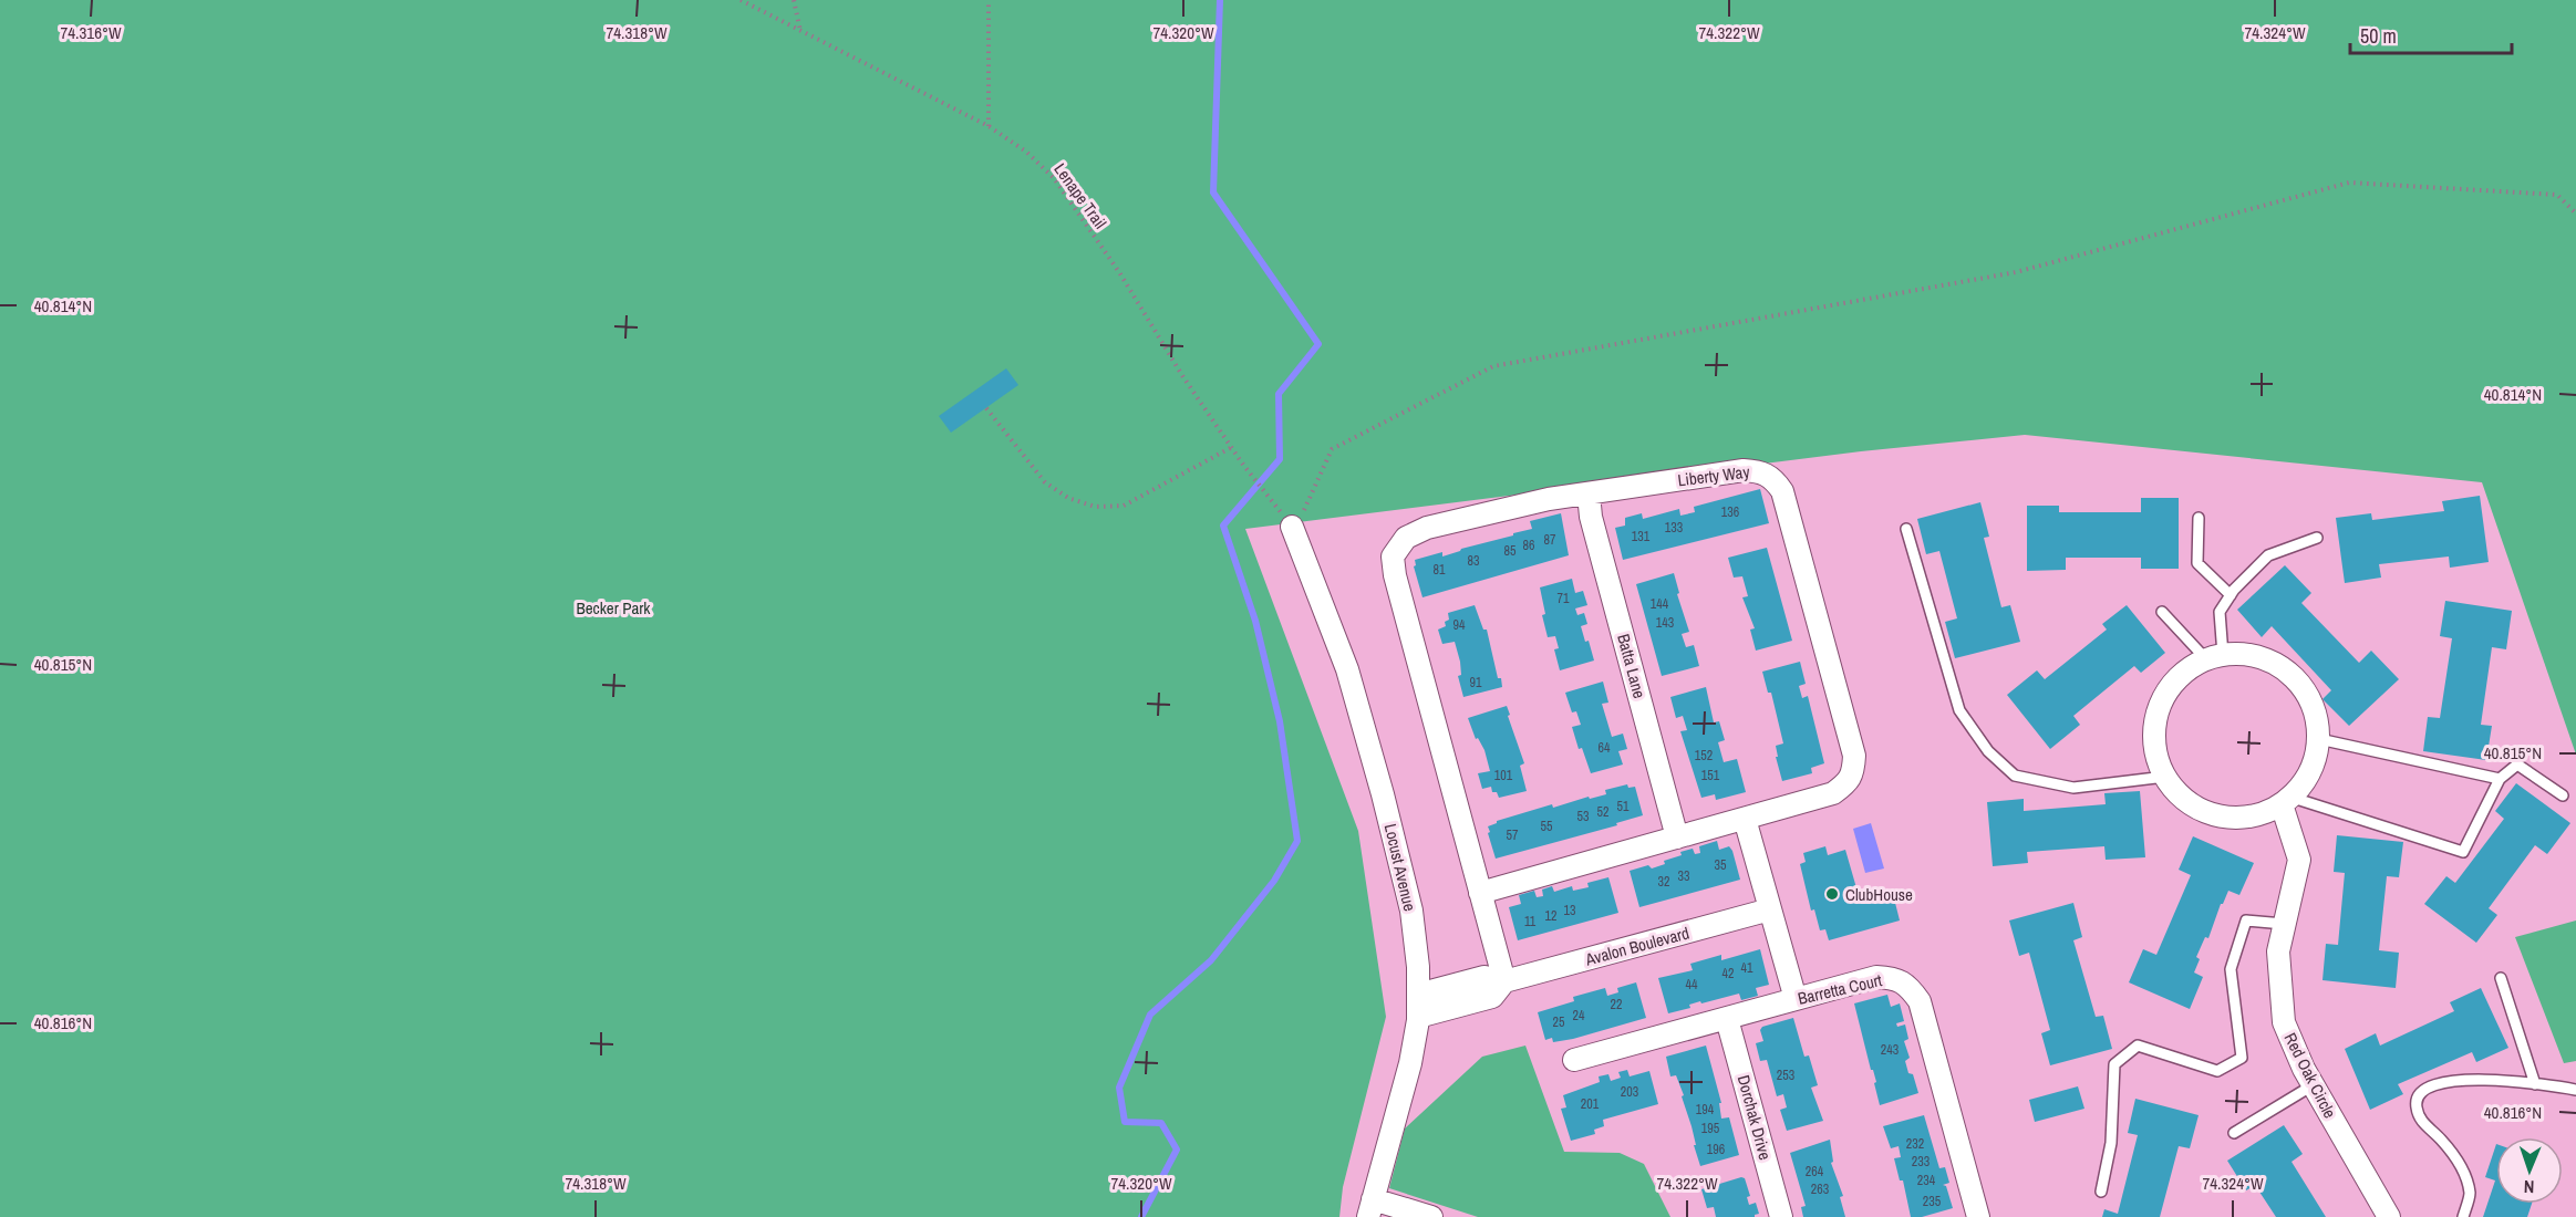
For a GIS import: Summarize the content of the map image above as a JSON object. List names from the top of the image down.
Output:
{
  "streets": {
    "street": [
      "Liberty Way",
      "Batta Lane",
      "Locust Avenue",
      "Avalon Boulevard",
      "Barretta Court",
      "Red Oak Circle",
      "Dorchak Drive"
    ],
    "path": ["Lenape Trail"]
  },
  "crossings": [
    ["Lenape Trail", "Locust Avenue"],
    ["Liberty Way", "Batta Lane"],
    ["Liberty Way", "Avalon Boulevard"],
    ["Locust Avenue", "Avalon Boulevard"],
    ["Barretta Court", "Dorchak Drive"]
  ],
  "parks": ["Becker Park"],
  "places": ["ClubHouse"],
  "house_numbers": [
    "136",
    "133",
    "131",
    "87",
    "86",
    "85",
    "83",
    "81",
    "71",
    "144",
    "143",
    "94",
    "91",
    "64",
    "152",
    "101",
    "151",
    "51",
    "52",
    "53",
    "55",
    "57",
    "35",
    "33",
    "32",
    "13",
    "12",
    "11",
    "41",
    "42",
    "44",
    "22",
    "24",
    "25",
    "243",
    "253",
    "203",
    "201",
    "194",
    "195",
    "232",
    "196",
    "233",
    "264",
    "234",
    "263",
    "235"
  ],
  "scale_bar": "50 m",
  "north": "bottom",
  "coordinates": [
    "74.316°W",
    "74.318°W",
    "74.320°W",
    "74.322°W",
    "74.324°W",
    "40.814°N",
    "40.815°N",
    "40.816°N"
  ]
}
